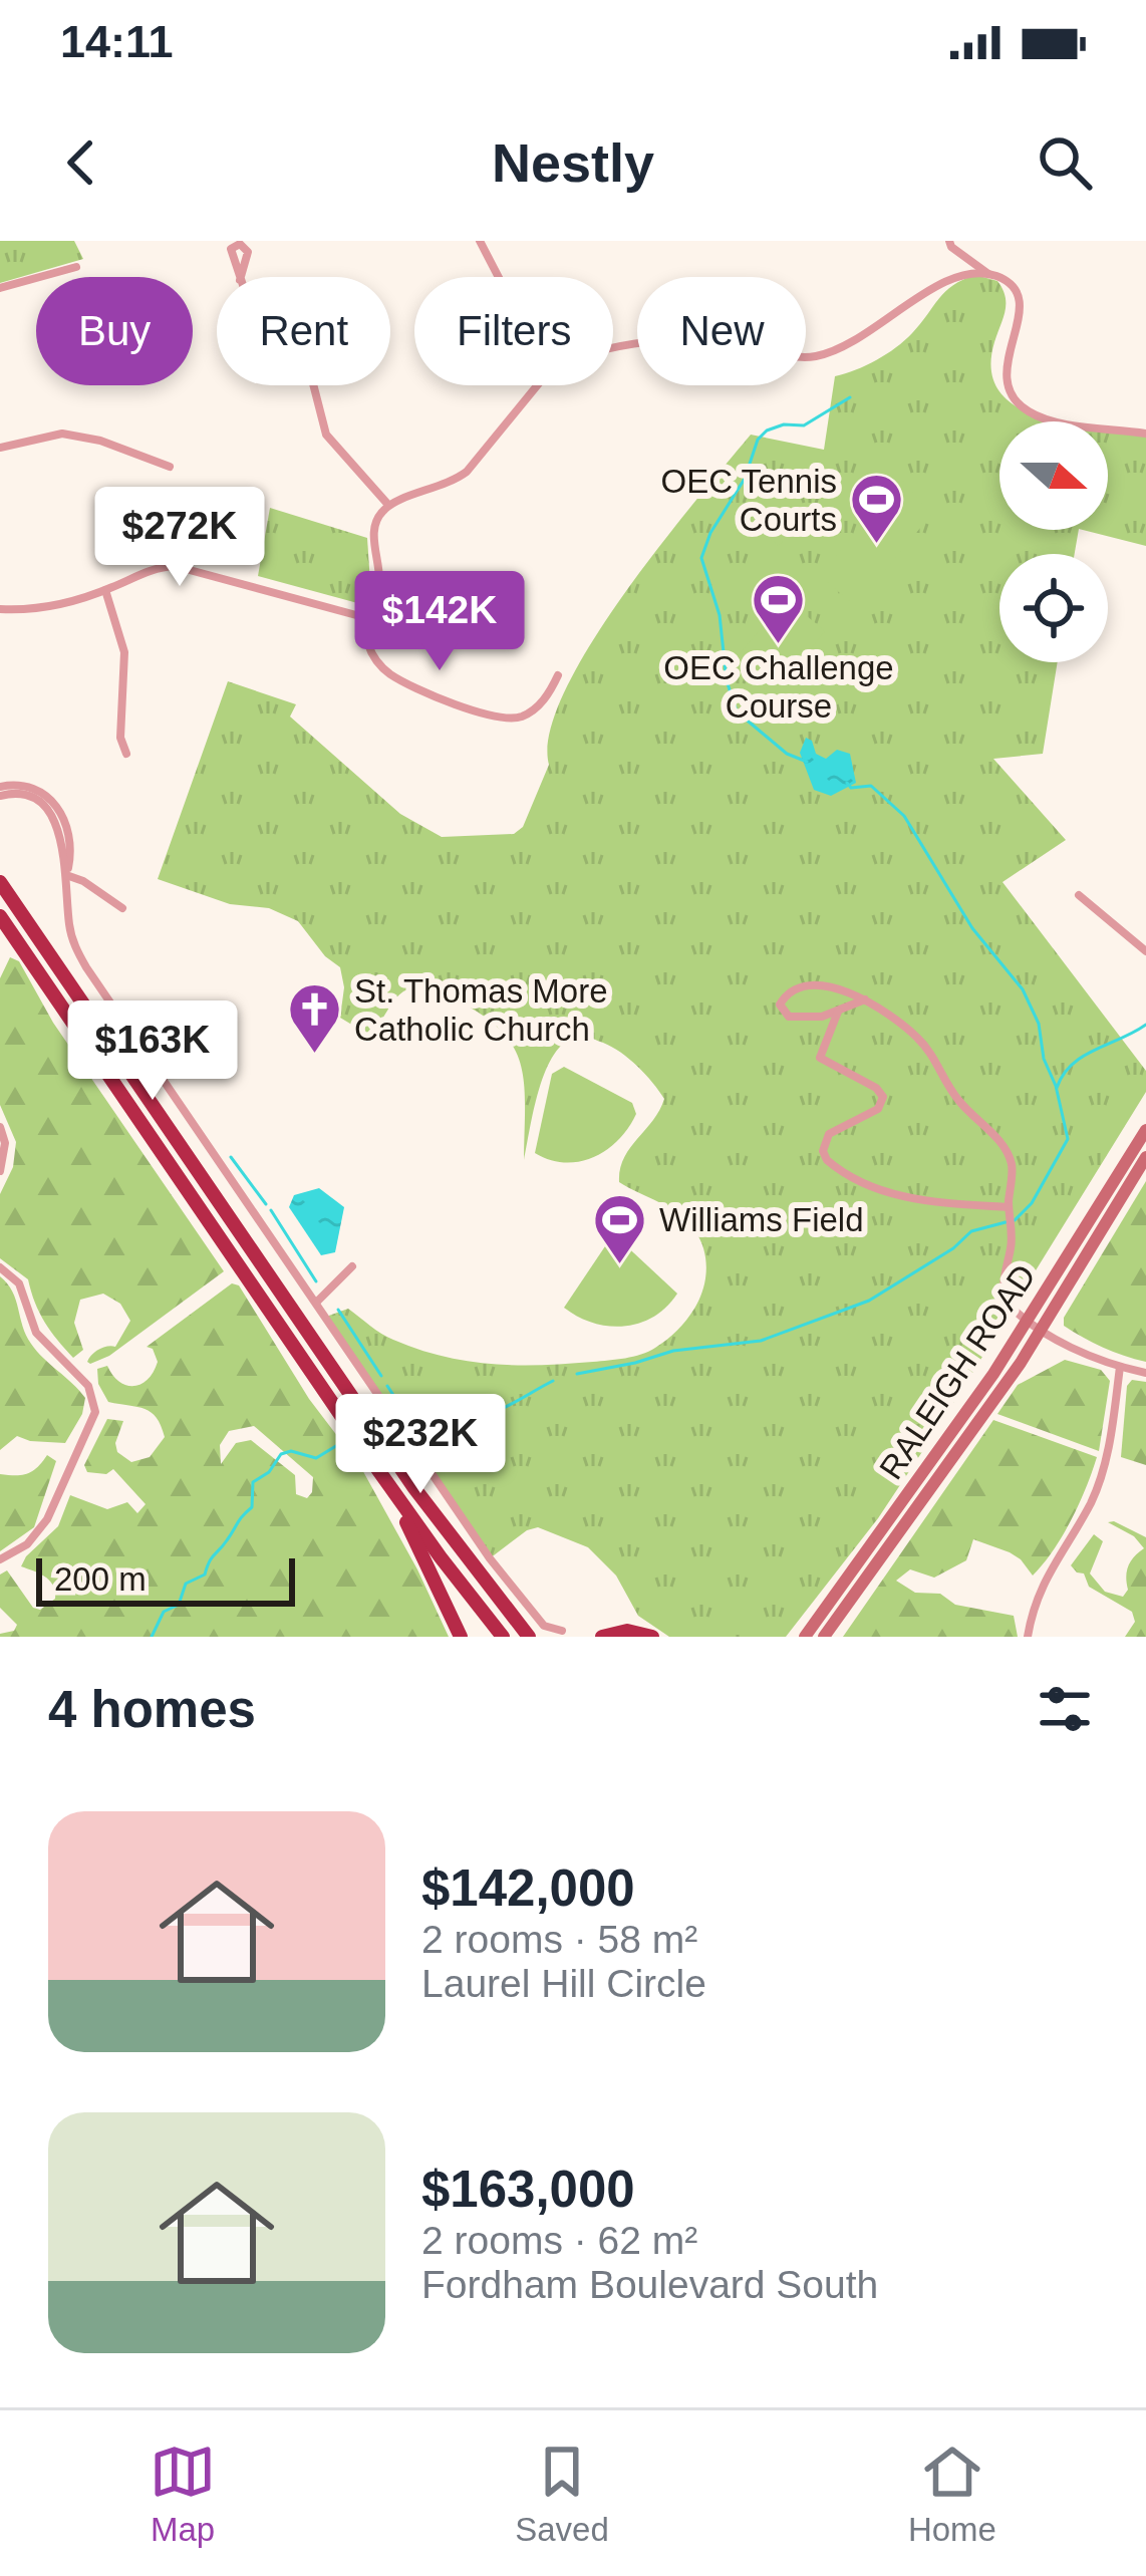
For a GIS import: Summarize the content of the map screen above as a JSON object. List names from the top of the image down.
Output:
{
  "streets": {
    "main road": ["RALEIGH ROAD"]
  },
  "places": {
    "sports": ["OEC Tennis Courts", "OEC Challenge Course", "Williams Field"],
    "church": ["St. Thomas More Catholic Church"]
  },
  "scale_bar": "200 m",
  "north": "right",
  "page": {
    "status": "14:11",
    "header": "Nestly",
    "chip": [
      "Buy",
      "Rent",
      "Filters",
      "New"
    ],
    "price": [
      "$272K",
      "$142K",
      "$163K",
      "$232K"
    ],
    "scale": "200 m",
    "heading": "4 homes",
    "list": [
      {
        "name": "$142,000",
        "note": "2 rooms · 58 m² · Laurel Hill Circle"
      },
      {
        "name": "$163,000",
        "note": "2 rooms · 62 m² · Fordham Boulevard South"
      }
    ],
    "tabs": ["Map", "Saved", "Home"]
  }
}
